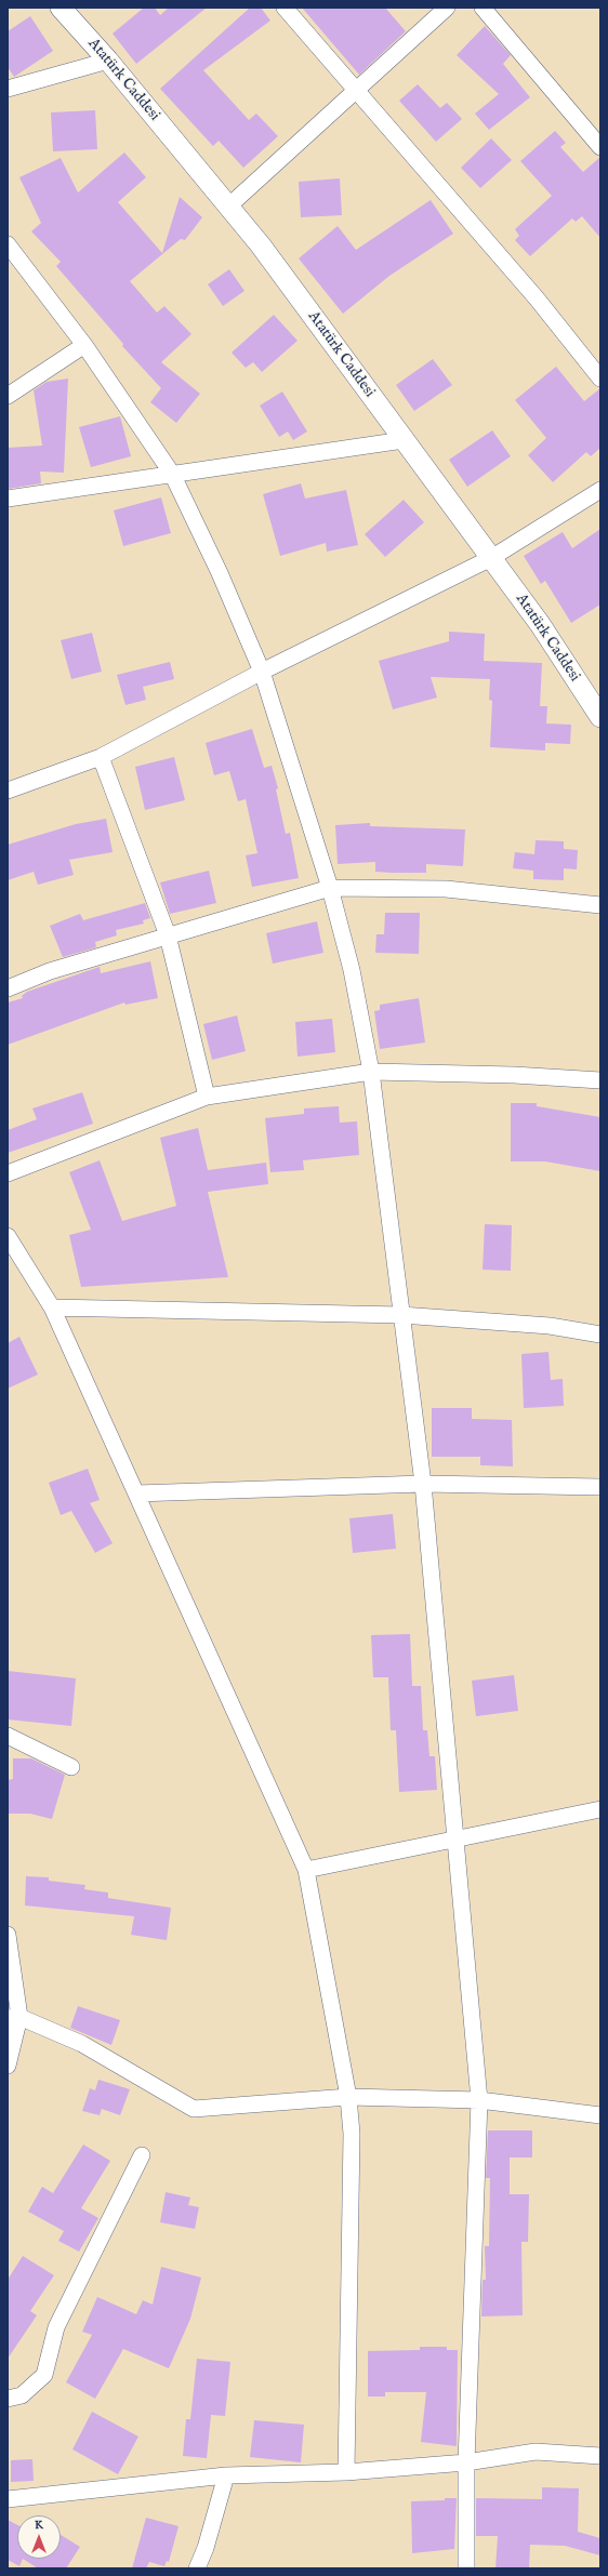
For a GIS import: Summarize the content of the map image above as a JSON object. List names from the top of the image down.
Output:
{
  "streets": {
    "street": ["Atatürk Caddesi"]
  },
  "north": "top"
}
